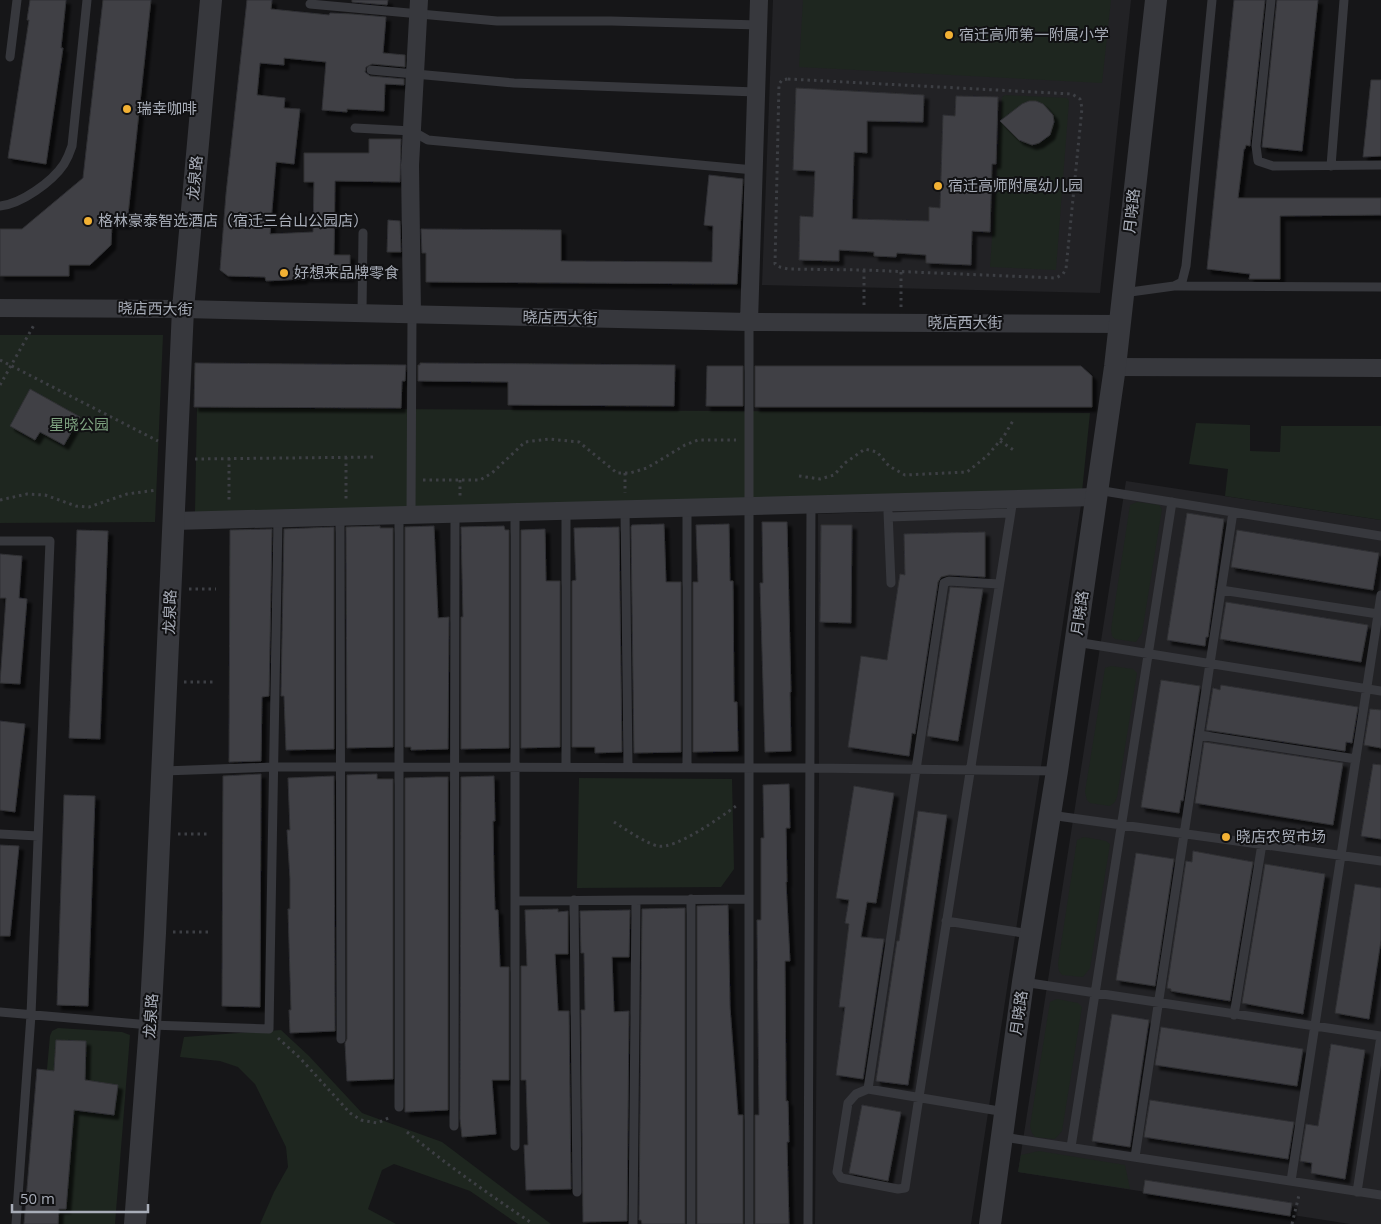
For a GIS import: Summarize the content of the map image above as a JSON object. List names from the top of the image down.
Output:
{
  "streets": {
    "street": ["龙泉路", "月晓路", "晓店西大街"]
  },
  "crossings": [
    ["龙泉路", "晓店西大街"],
    ["月晓路", "晓店西大街"]
  ],
  "parks": ["星晓公园"],
  "places": [
    "宿迁高师第一附属小学",
    "瑞幸咖啡",
    "宿迁高师附属幼儿园",
    "格林豪泰智选酒店（宿迁三台山公园店）",
    "好想来品牌零食",
    "晓店农贸市场"
  ],
  "scale_bar": "50 m"
}
